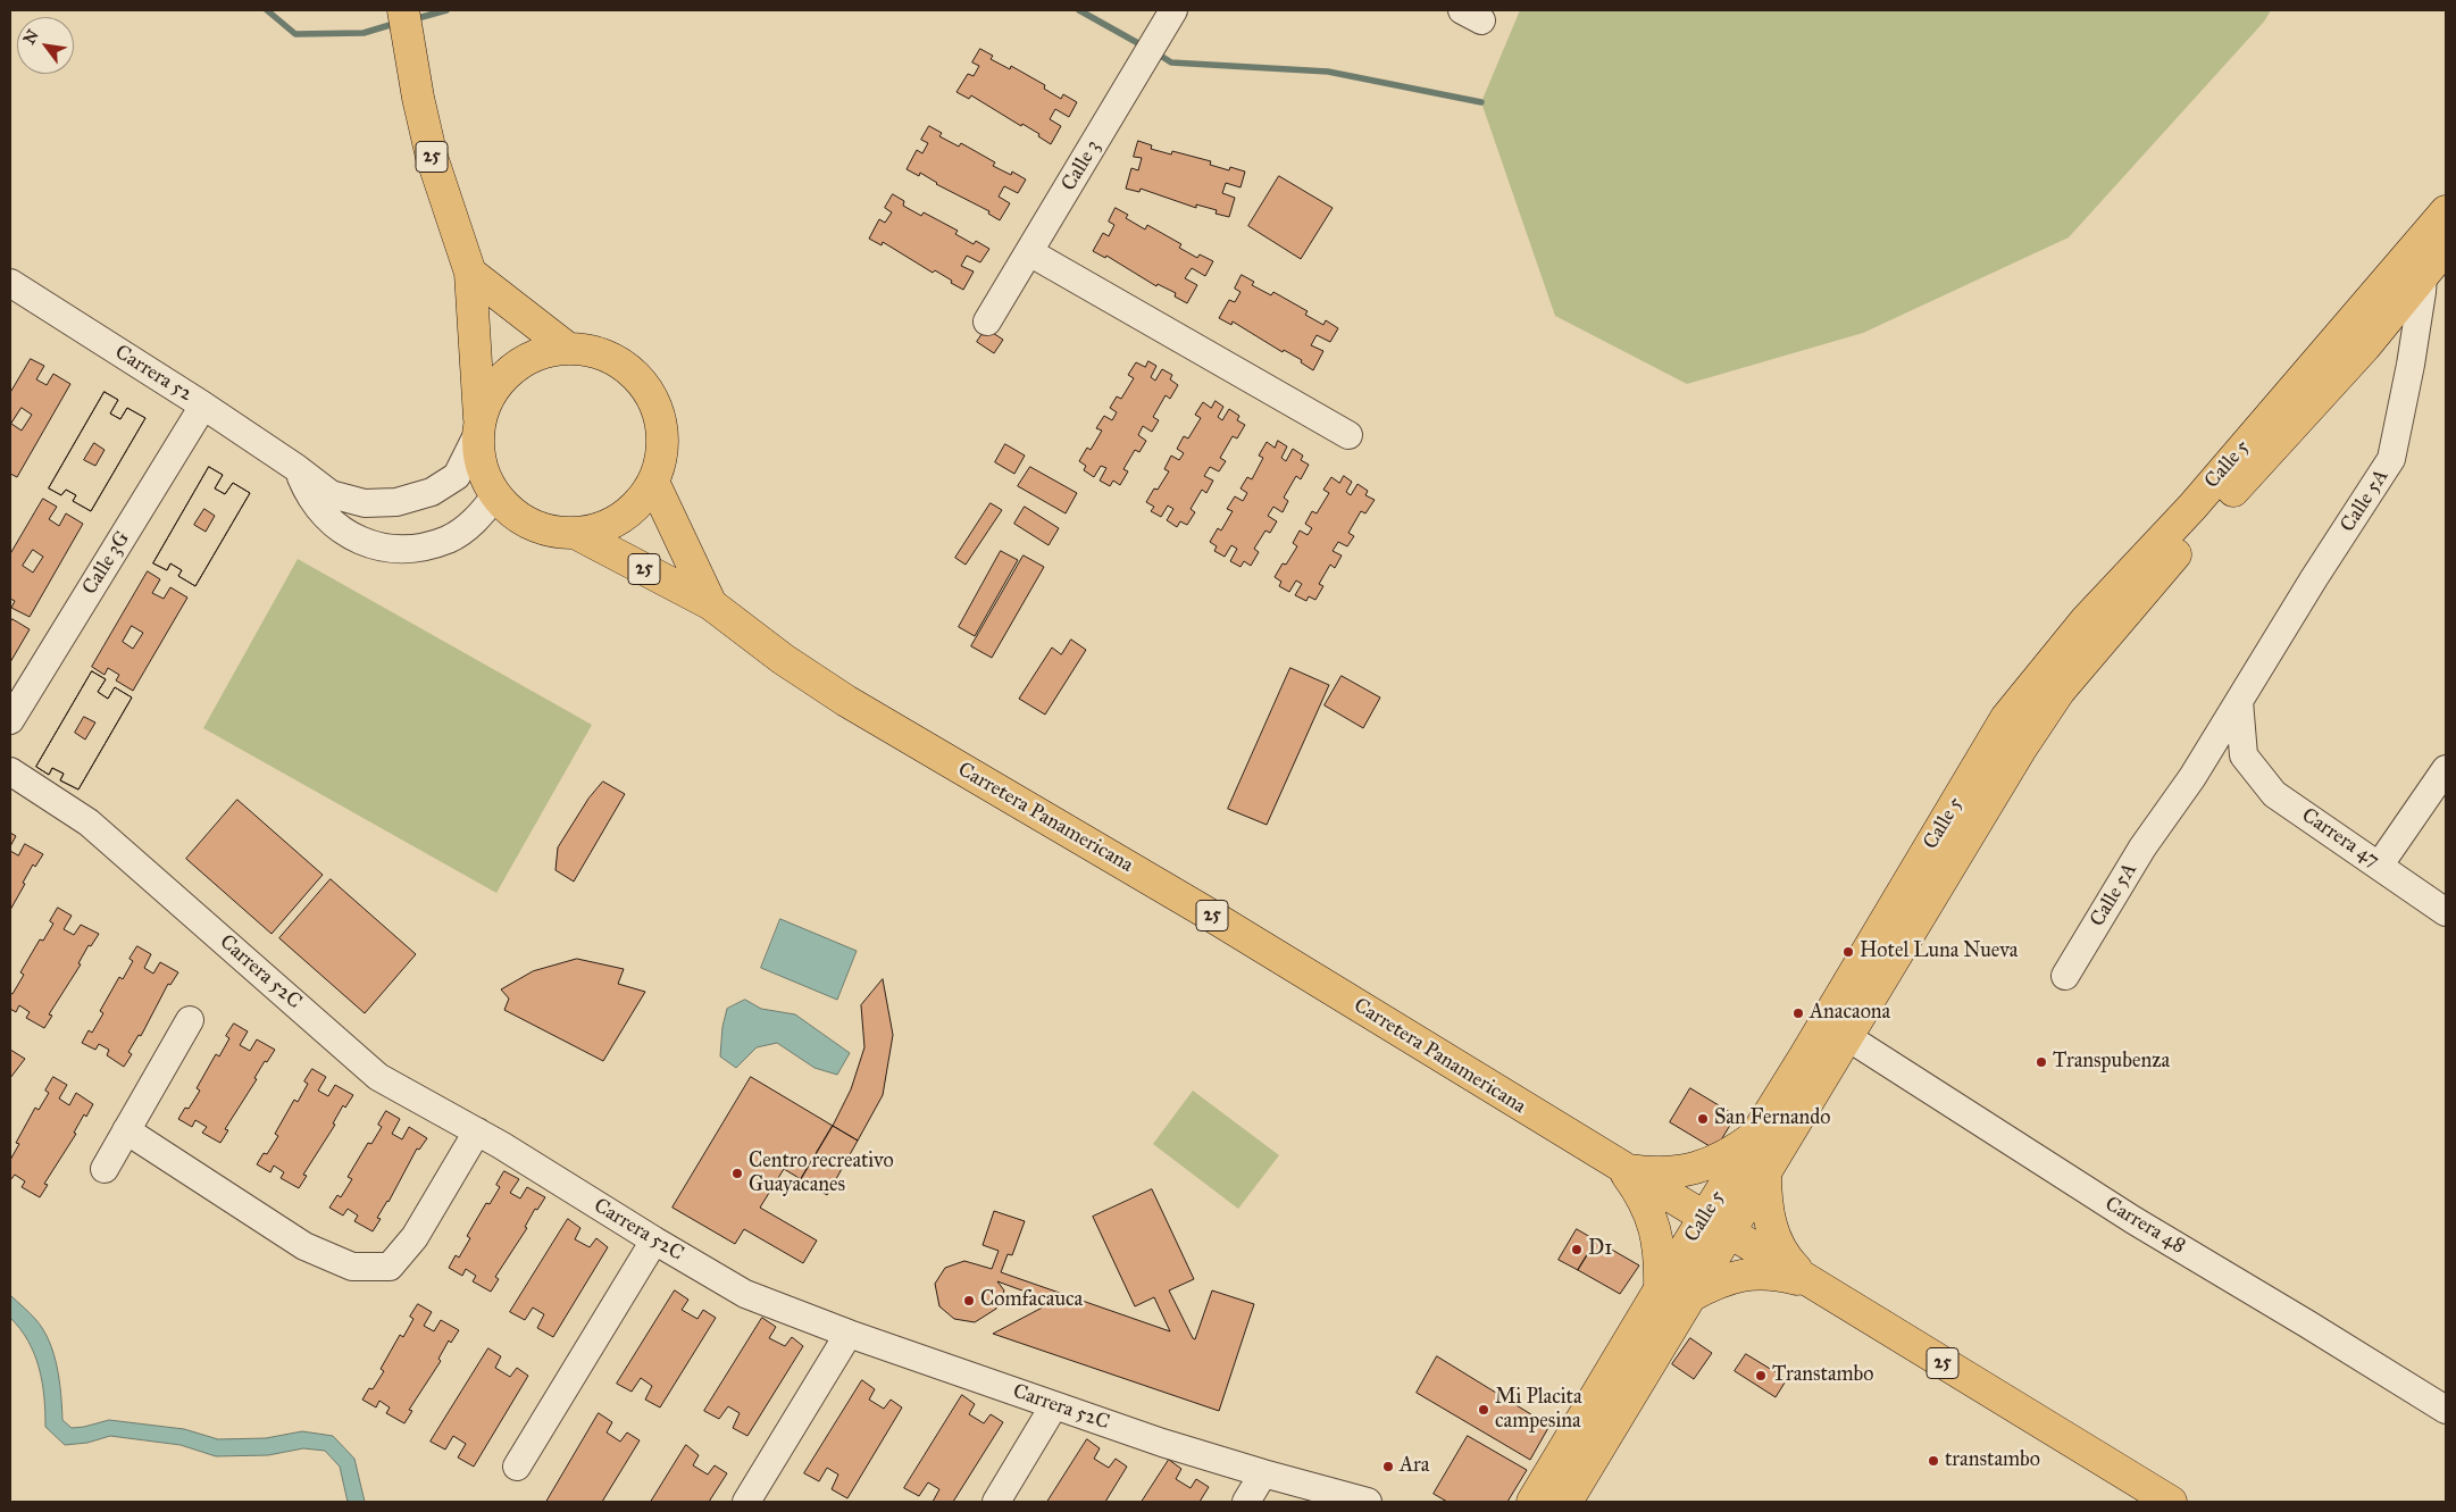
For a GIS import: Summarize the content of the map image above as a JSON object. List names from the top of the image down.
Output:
{
  "streets": {
    "main road": ["25", "Calle 5", "Carretera Panamericana"],
    "street": [
      "Calle 3",
      "Carrera 52",
      "Calle 5A",
      "Calle 3G",
      "Carrera 47",
      "Carrera 52C",
      "Carrera 48"
    ]
  },
  "crossings": [
    ["25", "Carrera 52"],
    ["25", "Carretera Panamericana"],
    ["Carrera 52", "Calle 3G"],
    ["Carrera 52", "Carretera Panamericana"],
    ["Calle 5", "Calle 5A"],
    ["Calle 5", "Carretera Panamericana"],
    ["Calle 5", "Carrera 48"],
    ["Calle 5A", "Carrera 47"]
  ],
  "places": [
    "Hotel Luna Nueva",
    "Anacaona",
    "Transpubenza",
    "San Fernando",
    "Centro recreativo Guayacanes",
    "D1",
    "Comfacauca",
    "Transtambo",
    "Mi Placita campesina",
    "transtambo",
    "Ara"
  ],
  "north": "top left"
}
